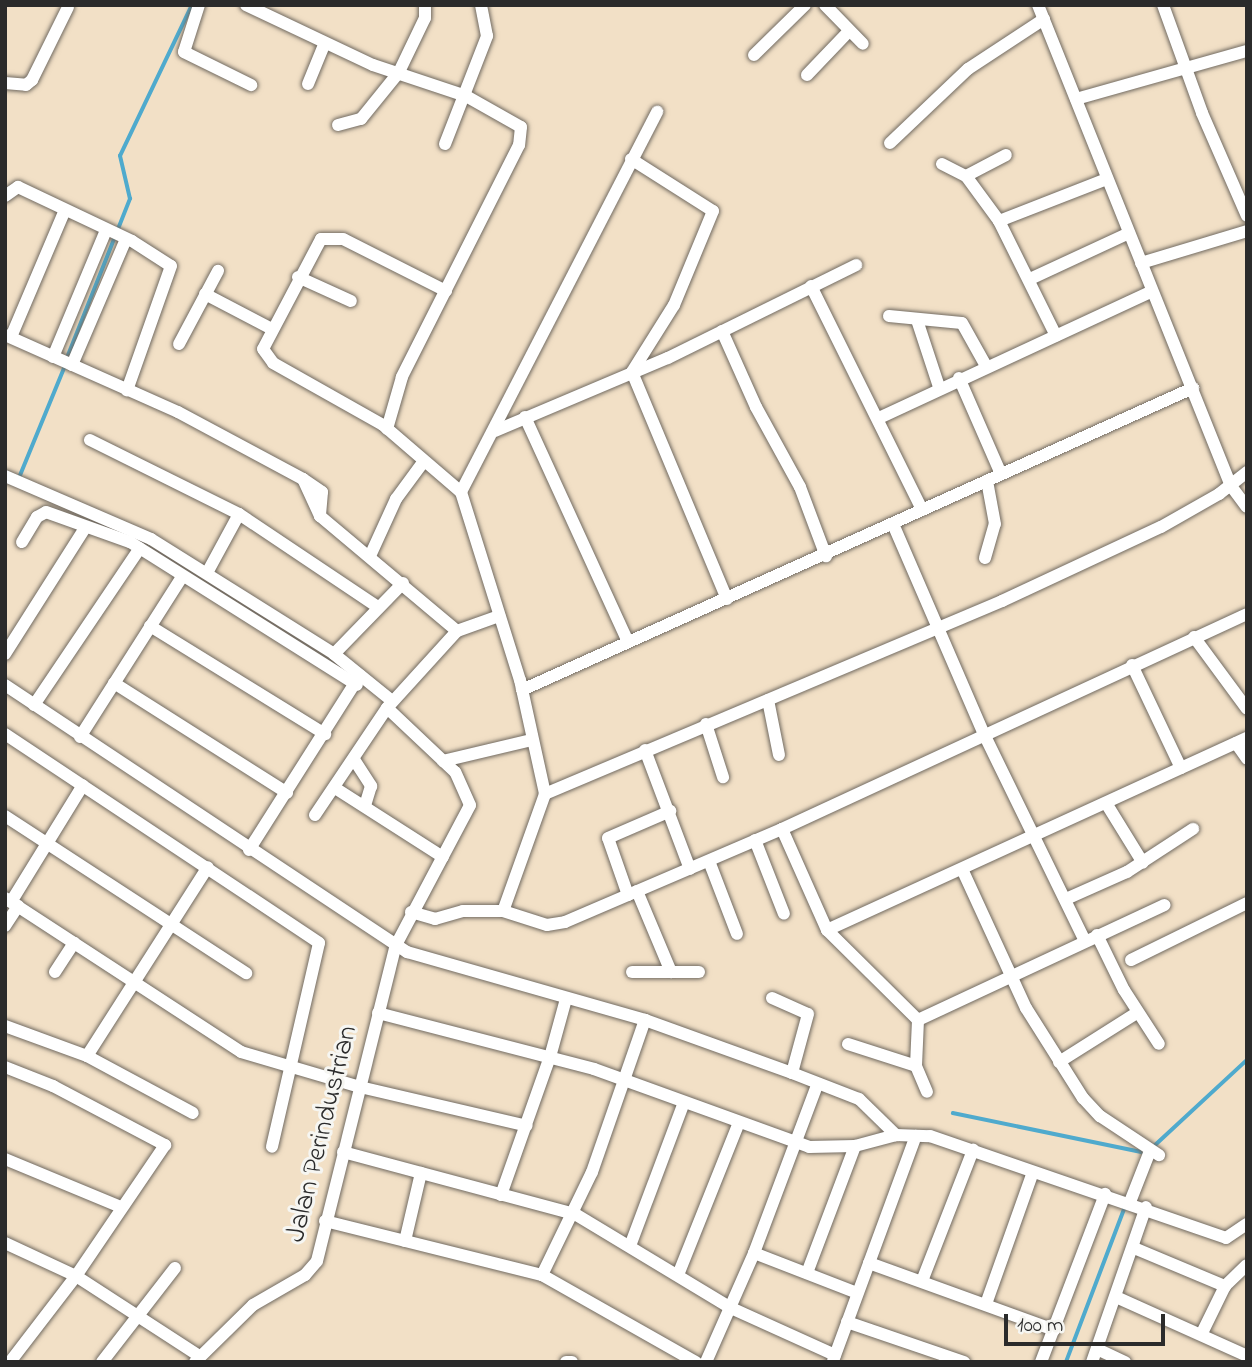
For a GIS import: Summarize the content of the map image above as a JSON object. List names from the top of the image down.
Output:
{
  "streets": {
    "street": ["Jalan Perindustrian"]
  },
  "scale_bar": "100 m"
}
